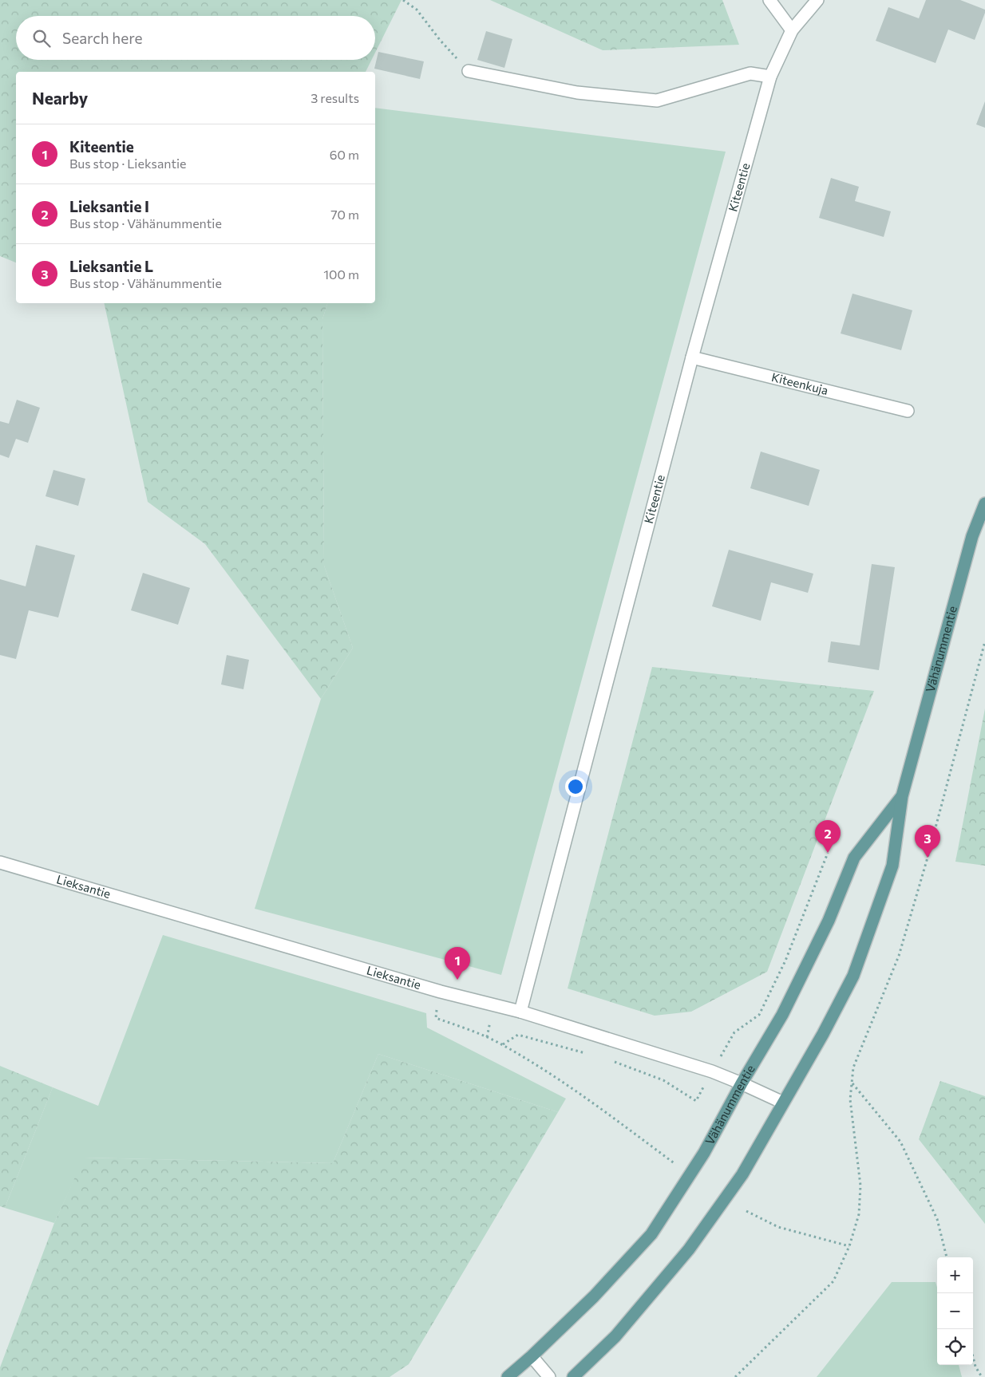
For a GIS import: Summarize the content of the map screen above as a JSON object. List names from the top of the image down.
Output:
{
  "streets": {
    "main road": ["Vähänummentie"],
    "street": ["Kiteentie", "Kiteenkuja", "Lieksantie"]
  },
  "crossings": [
    ["Kiteentie", "Kiteenkuja"],
    ["Kiteentie", "Lieksantie"],
    ["Vähänummentie", "Lieksantie"]
  ],
  "page": {
    "search": "Search here",
    "heading": ["Nearby", "3 results"],
    "list": [
      {
        "mark": "1",
        "name": "Kiteentie",
        "note": "Bus stop · Lieksantie",
        "value": "60 m"
      },
      {
        "mark": "2",
        "name": "Lieksantie I",
        "note": "Bus stop · Vähänummentie",
        "value": "70 m"
      },
      {
        "mark": "3",
        "name": "Lieksantie L",
        "note": "Bus stop · Vähänummentie",
        "value": "100 m"
      }
    ],
    "pins": ["2", "3", "1"],
    "map_buttons": ["+", "−"]
  }
}
